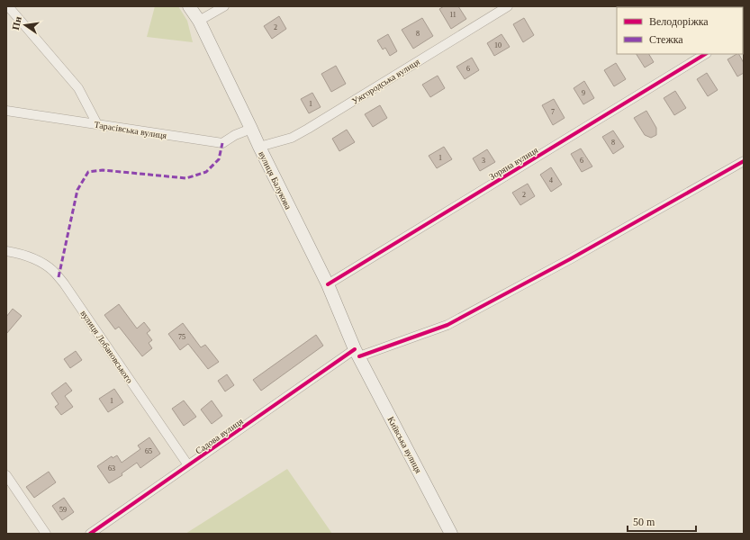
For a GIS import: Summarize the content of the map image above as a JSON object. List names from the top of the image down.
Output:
{
  "streets": {
    "main road": ["вулиця Балукова", "Київська вулиця"],
    "street": [
      "Ужгородська вулиця",
      "Тарасівська вулиця",
      "Зоряна вулиця",
      "вулиця Лобановського",
      "Садова вулиця"
    ]
  },
  "crossings": [
    ["Ужгородська вулиця", "вулиця Балукова"],
    ["Тарасівська вулиця", "вулиця Балукова"],
    ["Зоряна вулиця", "вулиця Балукова"],
    ["вулиця Балукова", "Садова вулиця"],
    ["вулиця Балукова", "Київська вулиця"],
    ["вулиця Лобановського", "Садова вулиця"],
    ["Садова вулиця", "Київська вулиця"]
  ],
  "house_numbers": [
    "11",
    "2",
    "8",
    "10",
    "6",
    "9",
    "1",
    "7",
    "8",
    "1",
    "3",
    "6",
    "4",
    "2",
    "75",
    "1",
    "65",
    "63",
    "59"
  ],
  "legend": ["Велодоріжка", "Стежка"],
  "scale_bar": "50 m",
  "north": "left"
}
